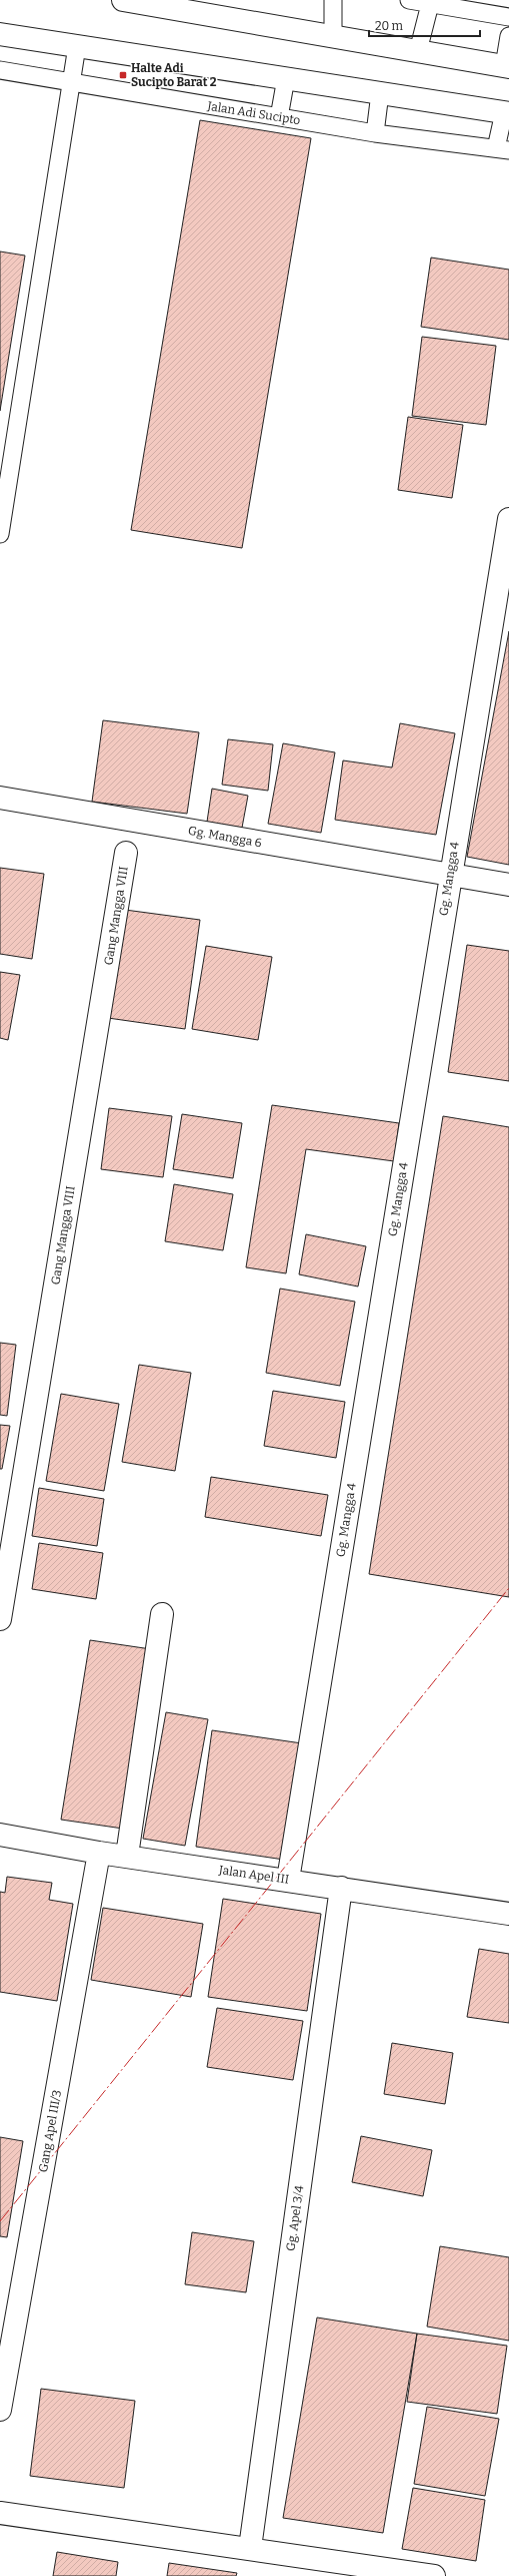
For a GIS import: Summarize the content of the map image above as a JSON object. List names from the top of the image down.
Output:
{
  "streets": {
    "main road": [
      "Gg. Mangga 6",
      "Gg. Mangga 4",
      "Gang Mangga VIII",
      "Jalan Apel III",
      "Gang Apel III/3",
      "Gg. Apel 3/4"
    ],
    "lane": ["Jalan Adi Sucipto"]
  },
  "crossings": [
    ["Gg. Mangga 6", "Gg. Mangga 4"],
    ["Gg. Mangga 4", "Jalan Apel III"],
    ["Jalan Apel III", "Gang Apel III/3"],
    ["Jalan Apel III", "Gg. Apel 3/4"]
  ],
  "places": {
    "transit": ["Halte Adi Sucipto Barat 2"]
  },
  "scale_bar": "20 m"
}
